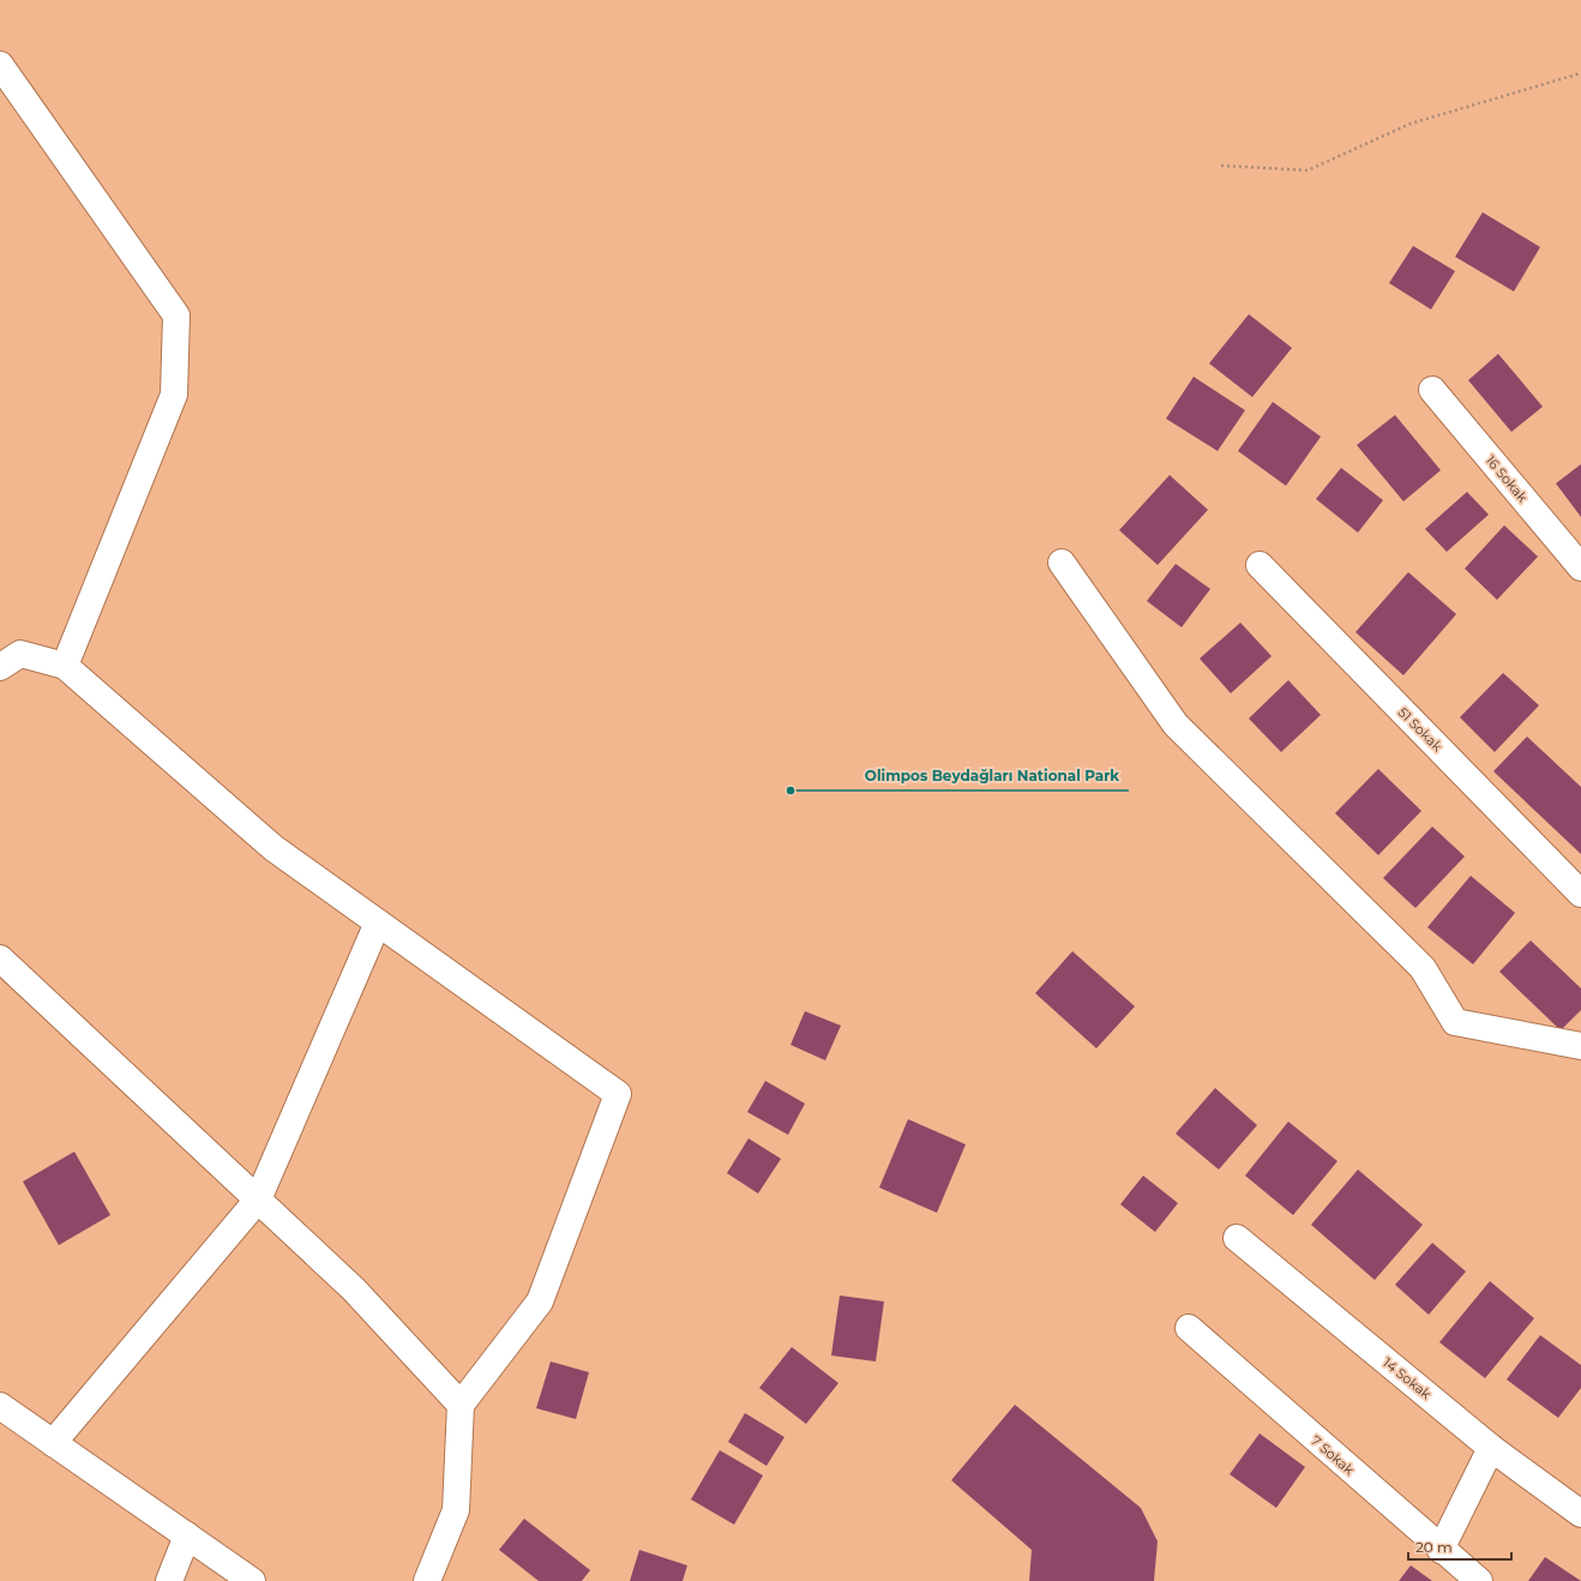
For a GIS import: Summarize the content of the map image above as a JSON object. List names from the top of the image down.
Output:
{
  "streets": {
    "street": [
      "16 Sokak",
      "51 Sokak",
      "14 Sokak",
      "7 Sokak"
    ]
  },
  "places": ["Olimpos Beydağları National Park"],
  "scale_bar": "20 m"
}
